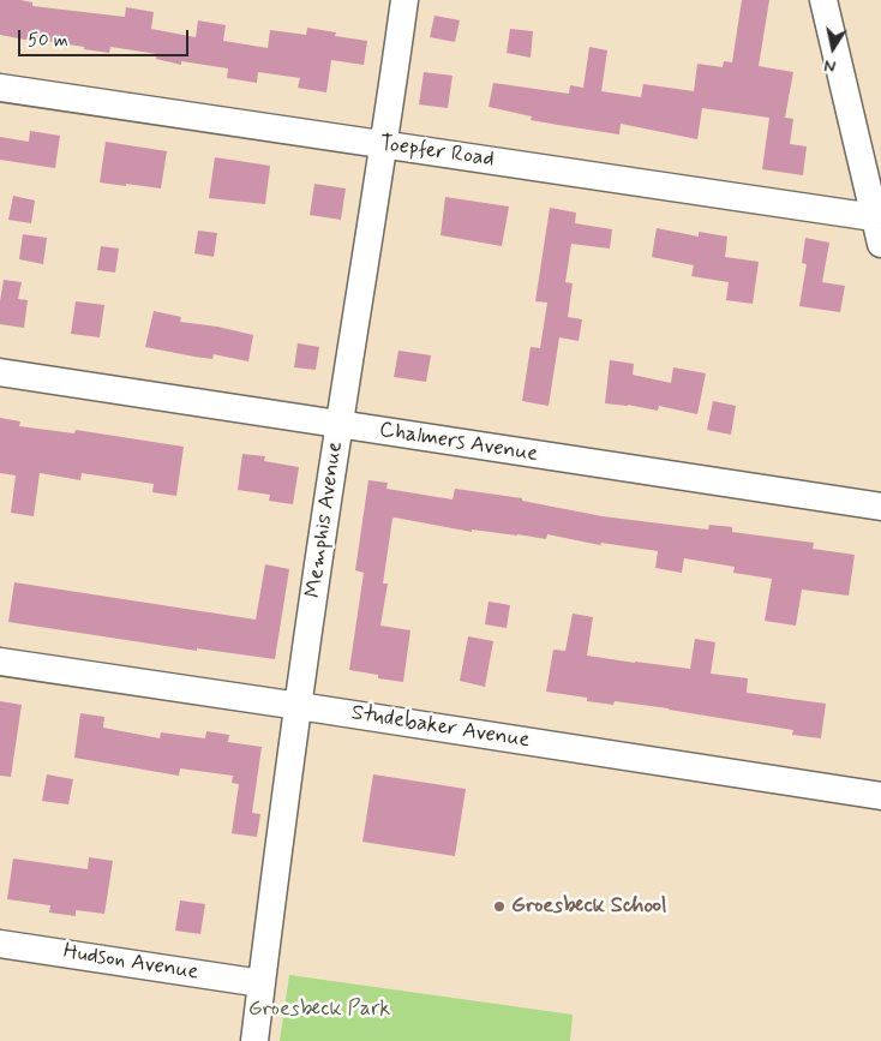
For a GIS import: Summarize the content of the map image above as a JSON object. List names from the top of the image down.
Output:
{
  "streets": {
    "street": [
      "Toepfer Road",
      "Chalmers Avenue",
      "Memphis Avenue",
      "Studebaker Avenue",
      "Hudson Avenue"
    ]
  },
  "crossings": [
    ["Toepfer Road", "Memphis Avenue"],
    ["Chalmers Avenue", "Memphis Avenue"],
    ["Memphis Avenue", "Studebaker Avenue"],
    ["Memphis Avenue", "Hudson Avenue"]
  ],
  "parks": ["Groesbeck Park"],
  "places": ["Groesbeck School"],
  "scale_bar": "50 m",
  "north": "bottom"
}
